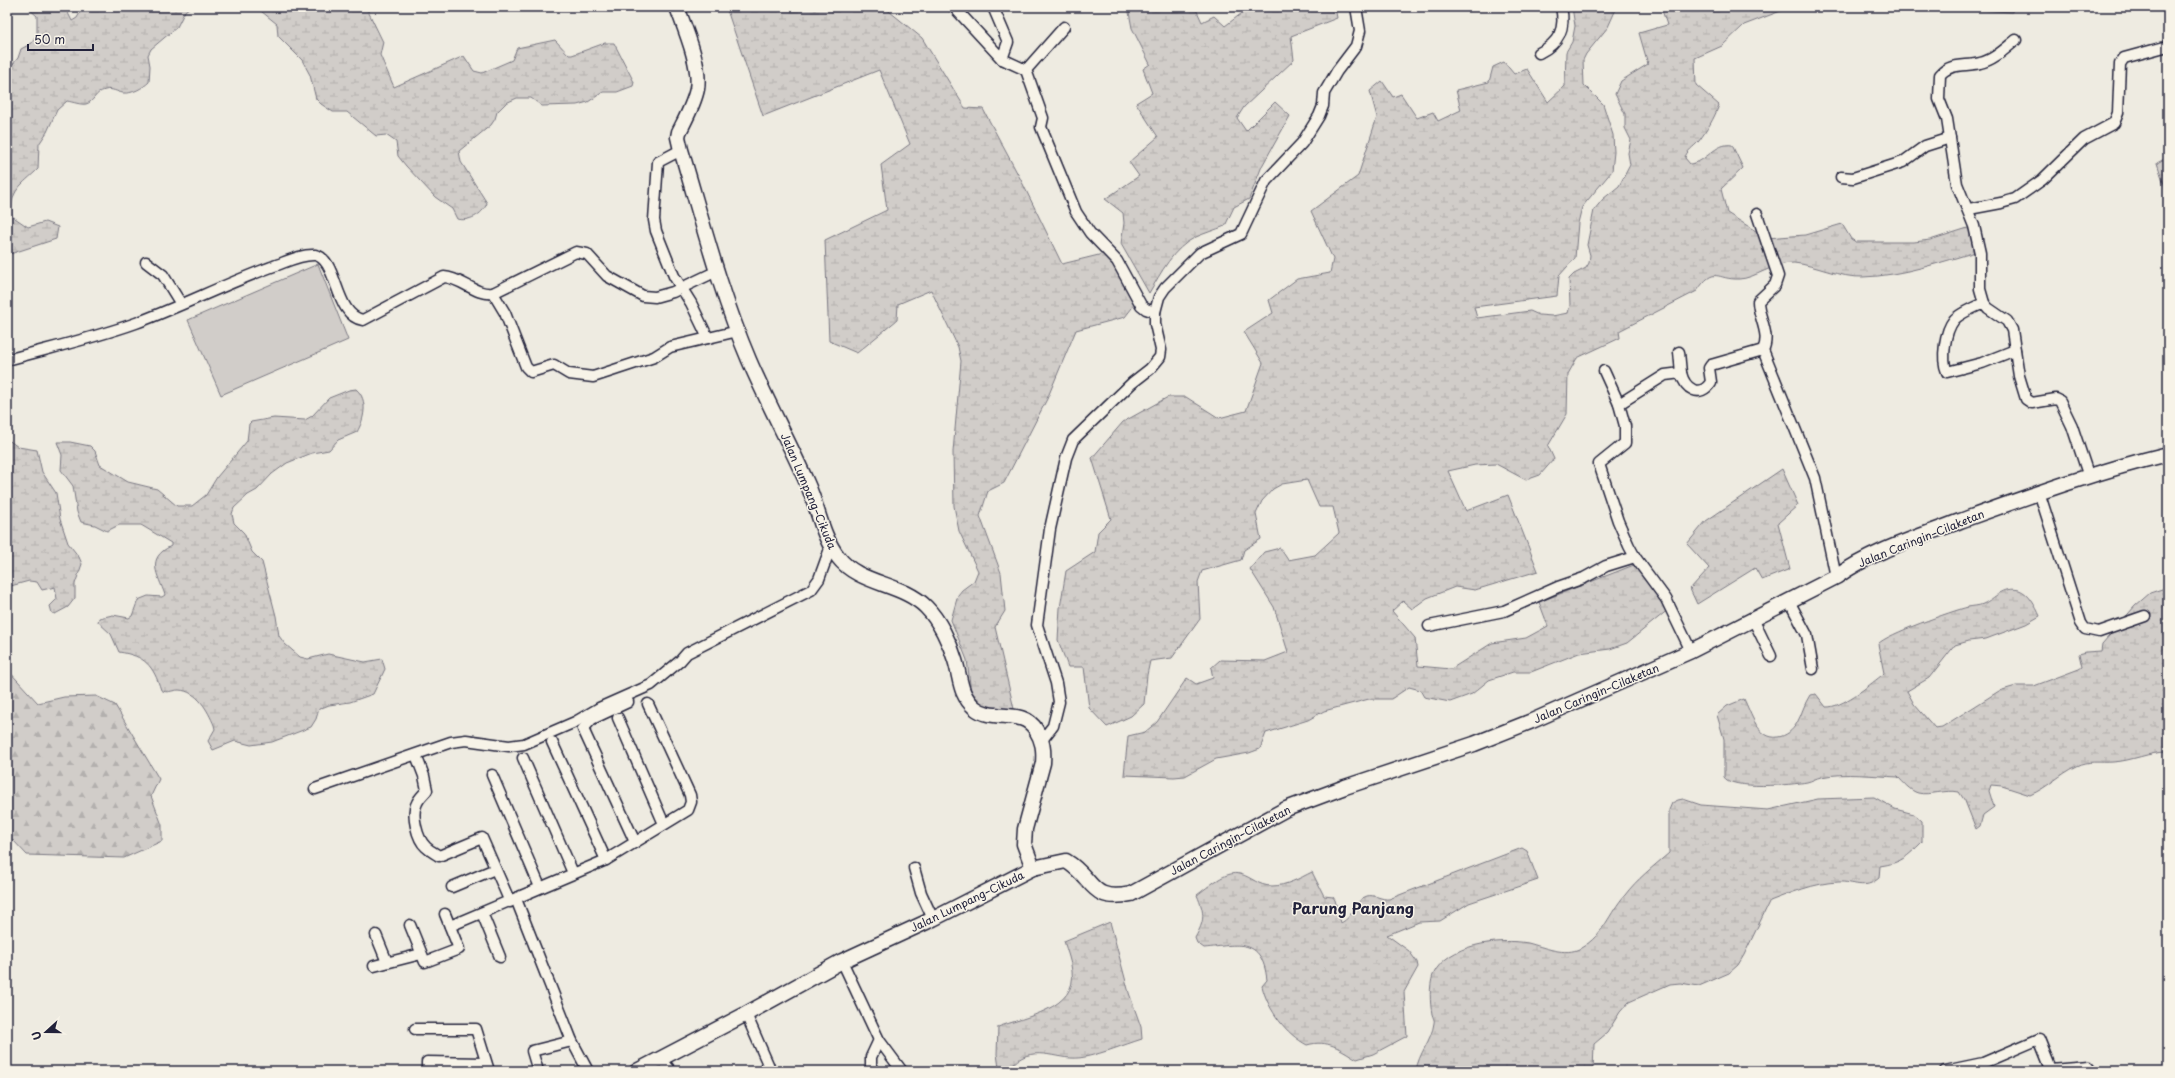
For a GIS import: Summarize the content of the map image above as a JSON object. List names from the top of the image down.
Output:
{
  "streets": {
    "street": ["Jalan Lumpang–Cikuda", "Jalan Caringin–Cilaketan"]
  },
  "crossings": [
    ["Jalan Lumpang–Cikuda", "Jalan Caringin–Cilaketan"]
  ],
  "districts": ["Parung Panjang"],
  "scale_bar": "50 m",
  "north": "left"
}
